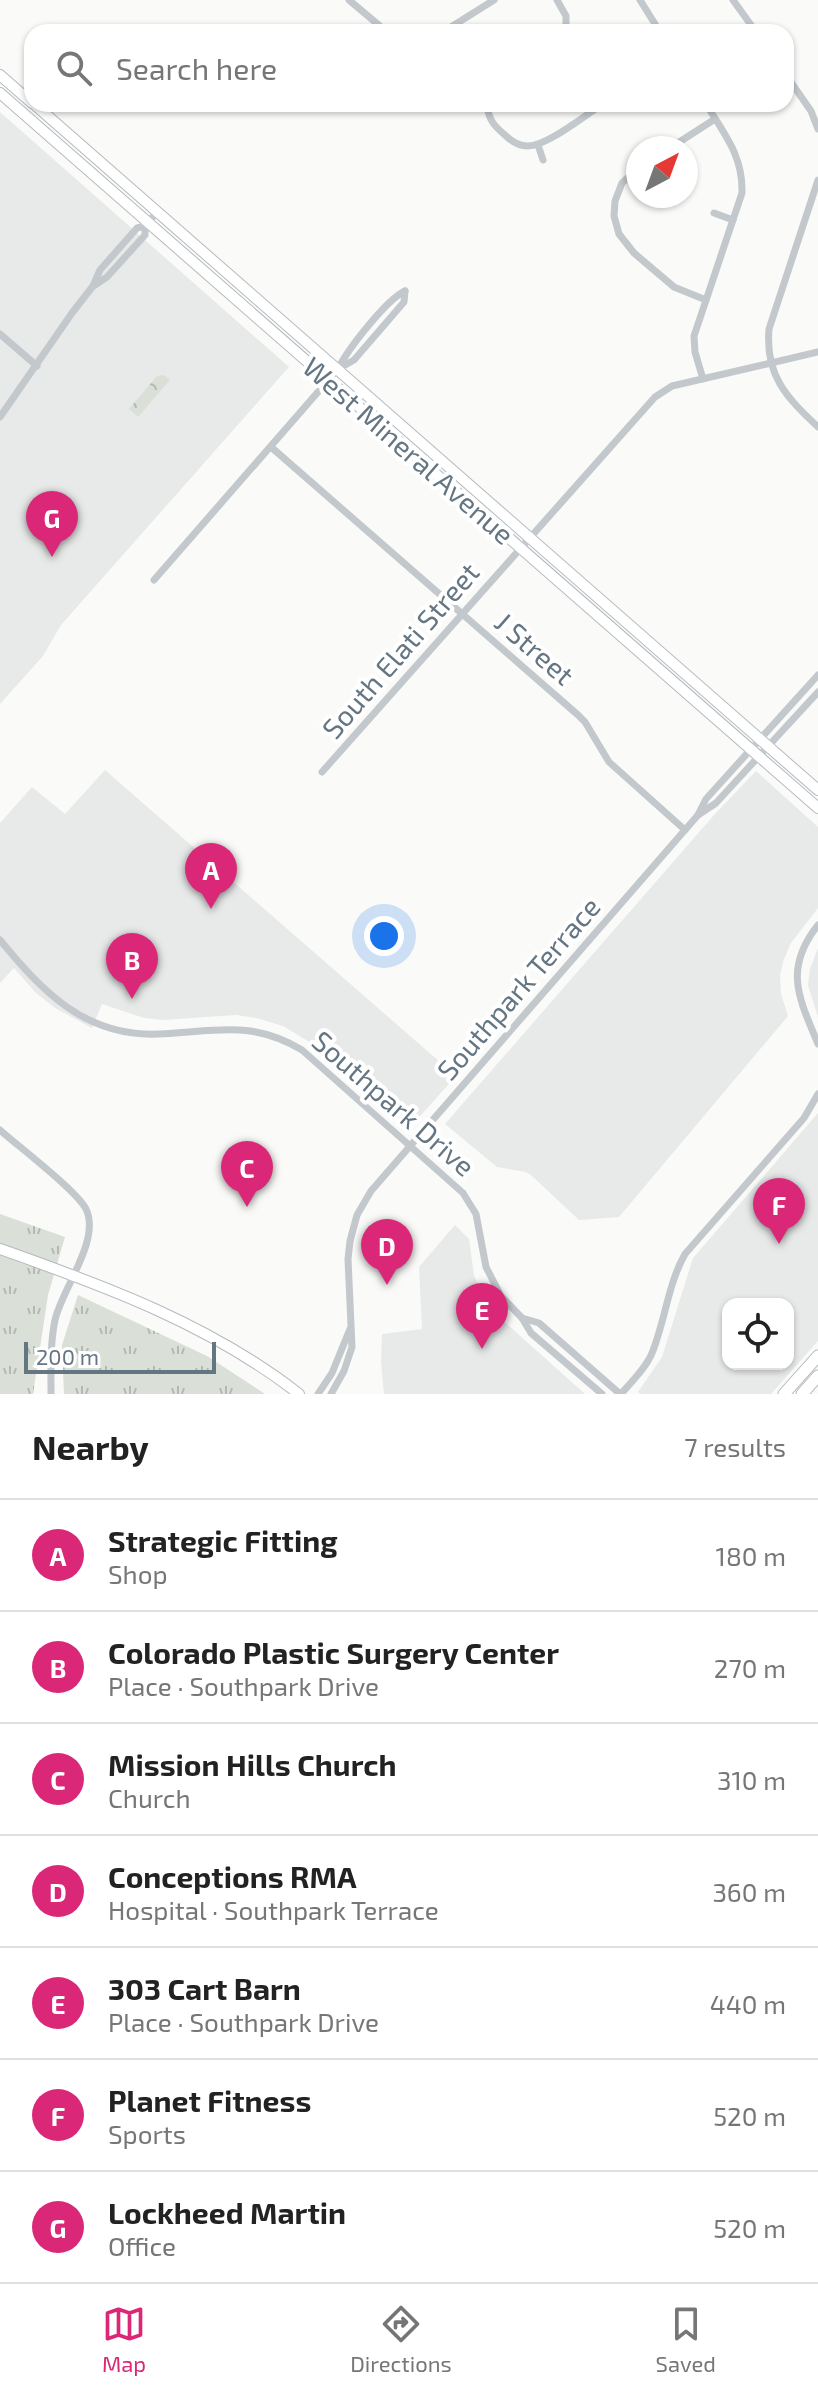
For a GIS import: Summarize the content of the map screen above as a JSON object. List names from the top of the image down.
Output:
{
  "streets": {
    "main road": ["West Mineral Avenue"],
    "street": [
      "J Street",
      "South Elati Street",
      "Southpark Terrace",
      "Southpark Drive"
    ]
  },
  "crossings": [
    ["West Mineral Avenue", "South Elati Street"],
    ["West Mineral Avenue", "Southpark Terrace"],
    ["J Street", "South Elati Street"],
    ["J Street", "Southpark Terrace"],
    ["Southpark Terrace", "Southpark Drive"]
  ],
  "scale_bar": "200 m",
  "north": "top right",
  "page": {
    "search": "Search here",
    "pins": [
      "G",
      "A",
      "B",
      "C",
      "F",
      "D",
      "E"
    ],
    "scale": "200 m",
    "heading": ["Nearby", "7 results"],
    "list": [
      {
        "mark": "A",
        "name": "Strategic Fitting",
        "note": "Shop",
        "value": "180 m"
      },
      {
        "mark": "B",
        "name": "Colorado Plastic Surgery Center",
        "note": "Place · Southpark Drive",
        "value": "270 m"
      },
      {
        "mark": "C",
        "name": "Mission Hills Church",
        "note": "Church",
        "value": "310 m"
      },
      {
        "mark": "D",
        "name": "Conceptions RMA",
        "note": "Hospital · Southpark Terrace",
        "value": "360 m"
      },
      {
        "mark": "E",
        "name": "303 Cart Barn",
        "note": "Place · Southpark Drive",
        "value": "440 m"
      },
      {
        "mark": "F",
        "name": "Planet Fitness",
        "note": "Sports",
        "value": "520 m"
      },
      {
        "mark": "G",
        "name": "Lockheed Martin",
        "note": "Office",
        "value": "520 m"
      }
    ],
    "nav": ["Map", "Directions", "Saved"]
  }
}
